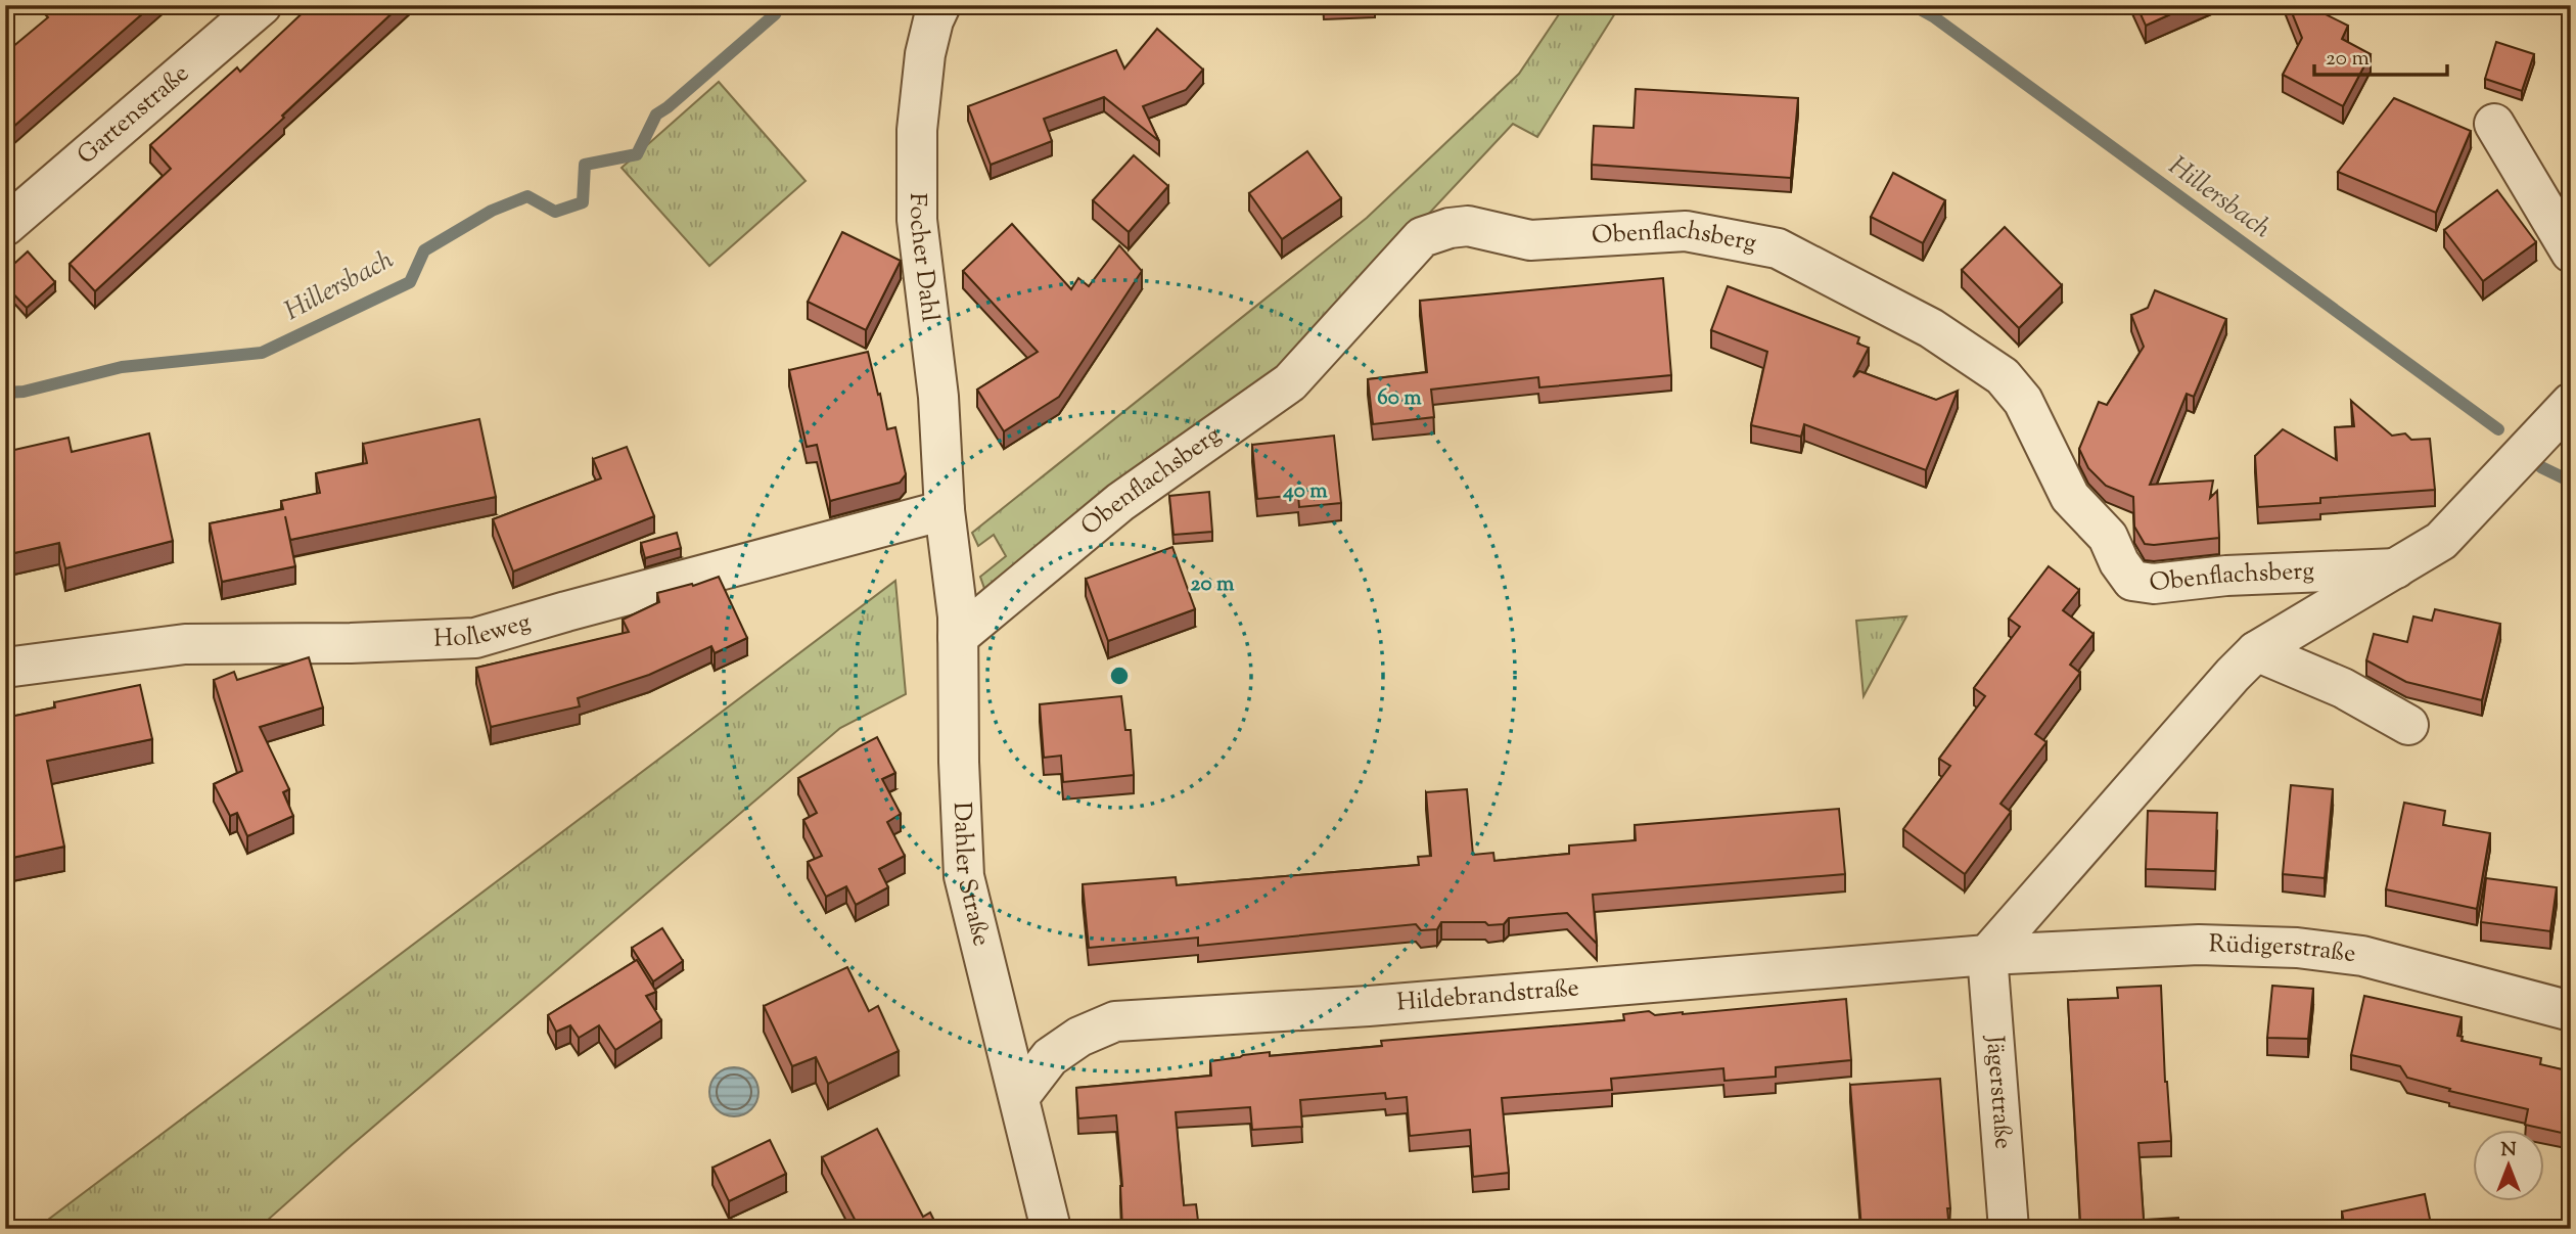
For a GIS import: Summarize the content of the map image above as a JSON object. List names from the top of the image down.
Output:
{
  "streets": {
    "street": [
      "Gartenstraße",
      "Obenflachsberg",
      "Focher Dahl",
      "Holleweg",
      "Dahler Straße",
      "Rüdigerstraße",
      "Hildebrandstraße",
      "Jägerstraße"
    ]
  },
  "crossings": [
    ["Obenflachsberg", "Dahler Straße"],
    ["Obenflachsberg", "Rüdigerstraße"],
    ["Obenflachsberg", "Hildebrandstraße"],
    ["Obenflachsberg", "Jägerstraße"],
    ["Focher Dahl", "Holleweg"],
    ["Focher Dahl", "Dahler Straße"],
    ["Holleweg", "Dahler Straße"],
    ["Dahler Straße", "Hildebrandstraße"],
    ["Rüdigerstraße", "Hildebrandstraße"],
    ["Rüdigerstraße", "Jägerstraße"],
    ["Hildebrandstraße", "Jägerstraße"]
  ],
  "water": ["Hillersbach"],
  "scale_bar": "20 m",
  "north": "top",
  "rings": ["60 m", "40 m", "20 m"]
}
